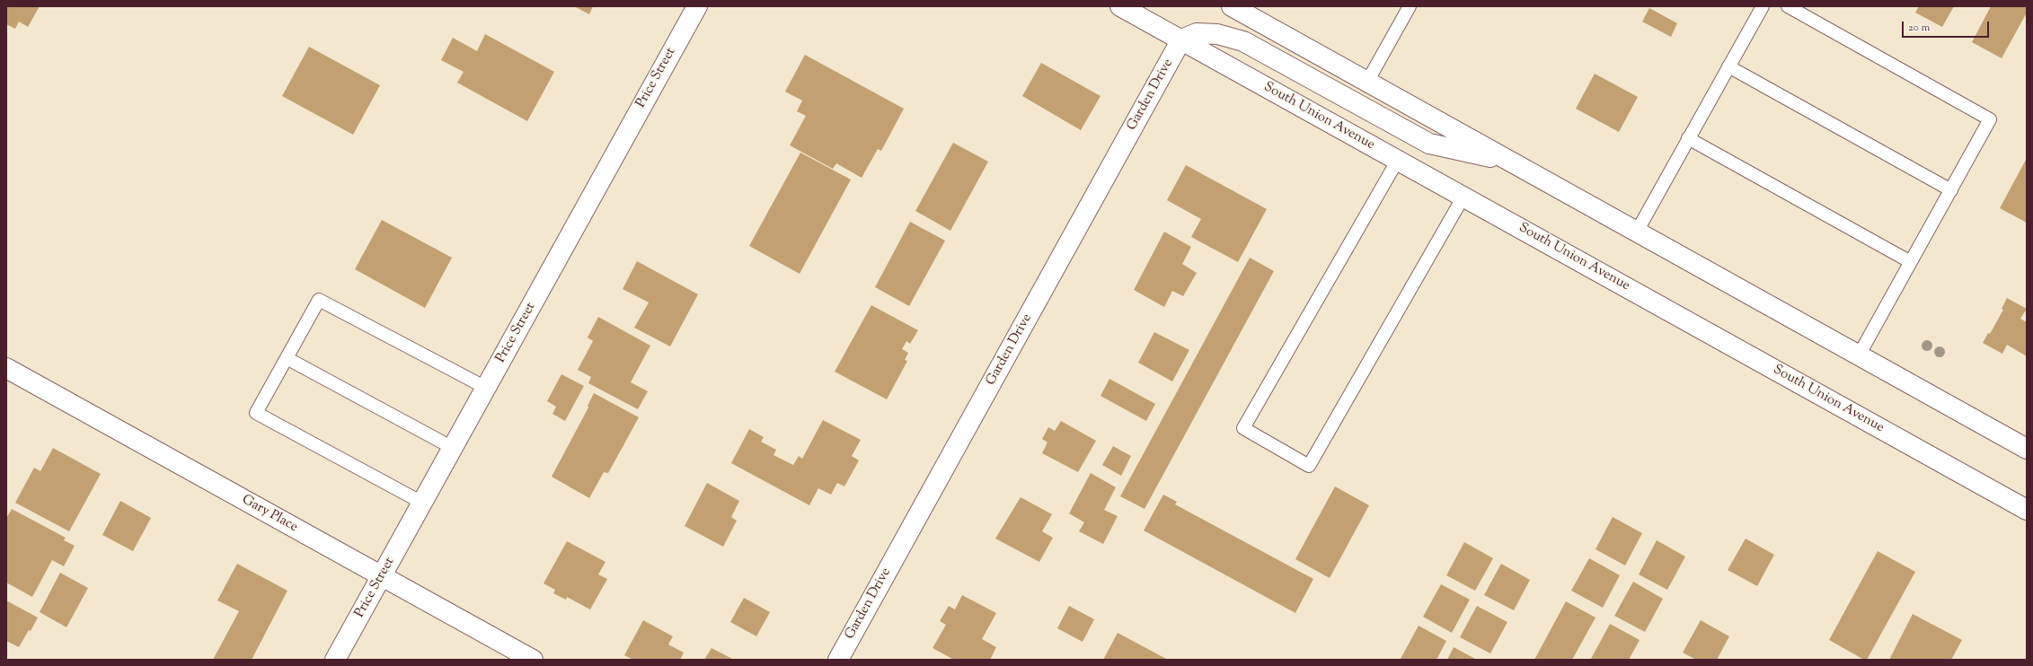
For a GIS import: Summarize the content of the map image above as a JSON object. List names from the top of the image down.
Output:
{
  "streets": {
    "main road": [
      "Price Street",
      "Garden Drive",
      "South Union Avenue",
      "Gary Place"
    ]
  },
  "crossings": [
    ["Price Street", "Gary Place"],
    ["Garden Drive", "South Union Avenue"]
  ],
  "scale_bar": "20 m"
}
